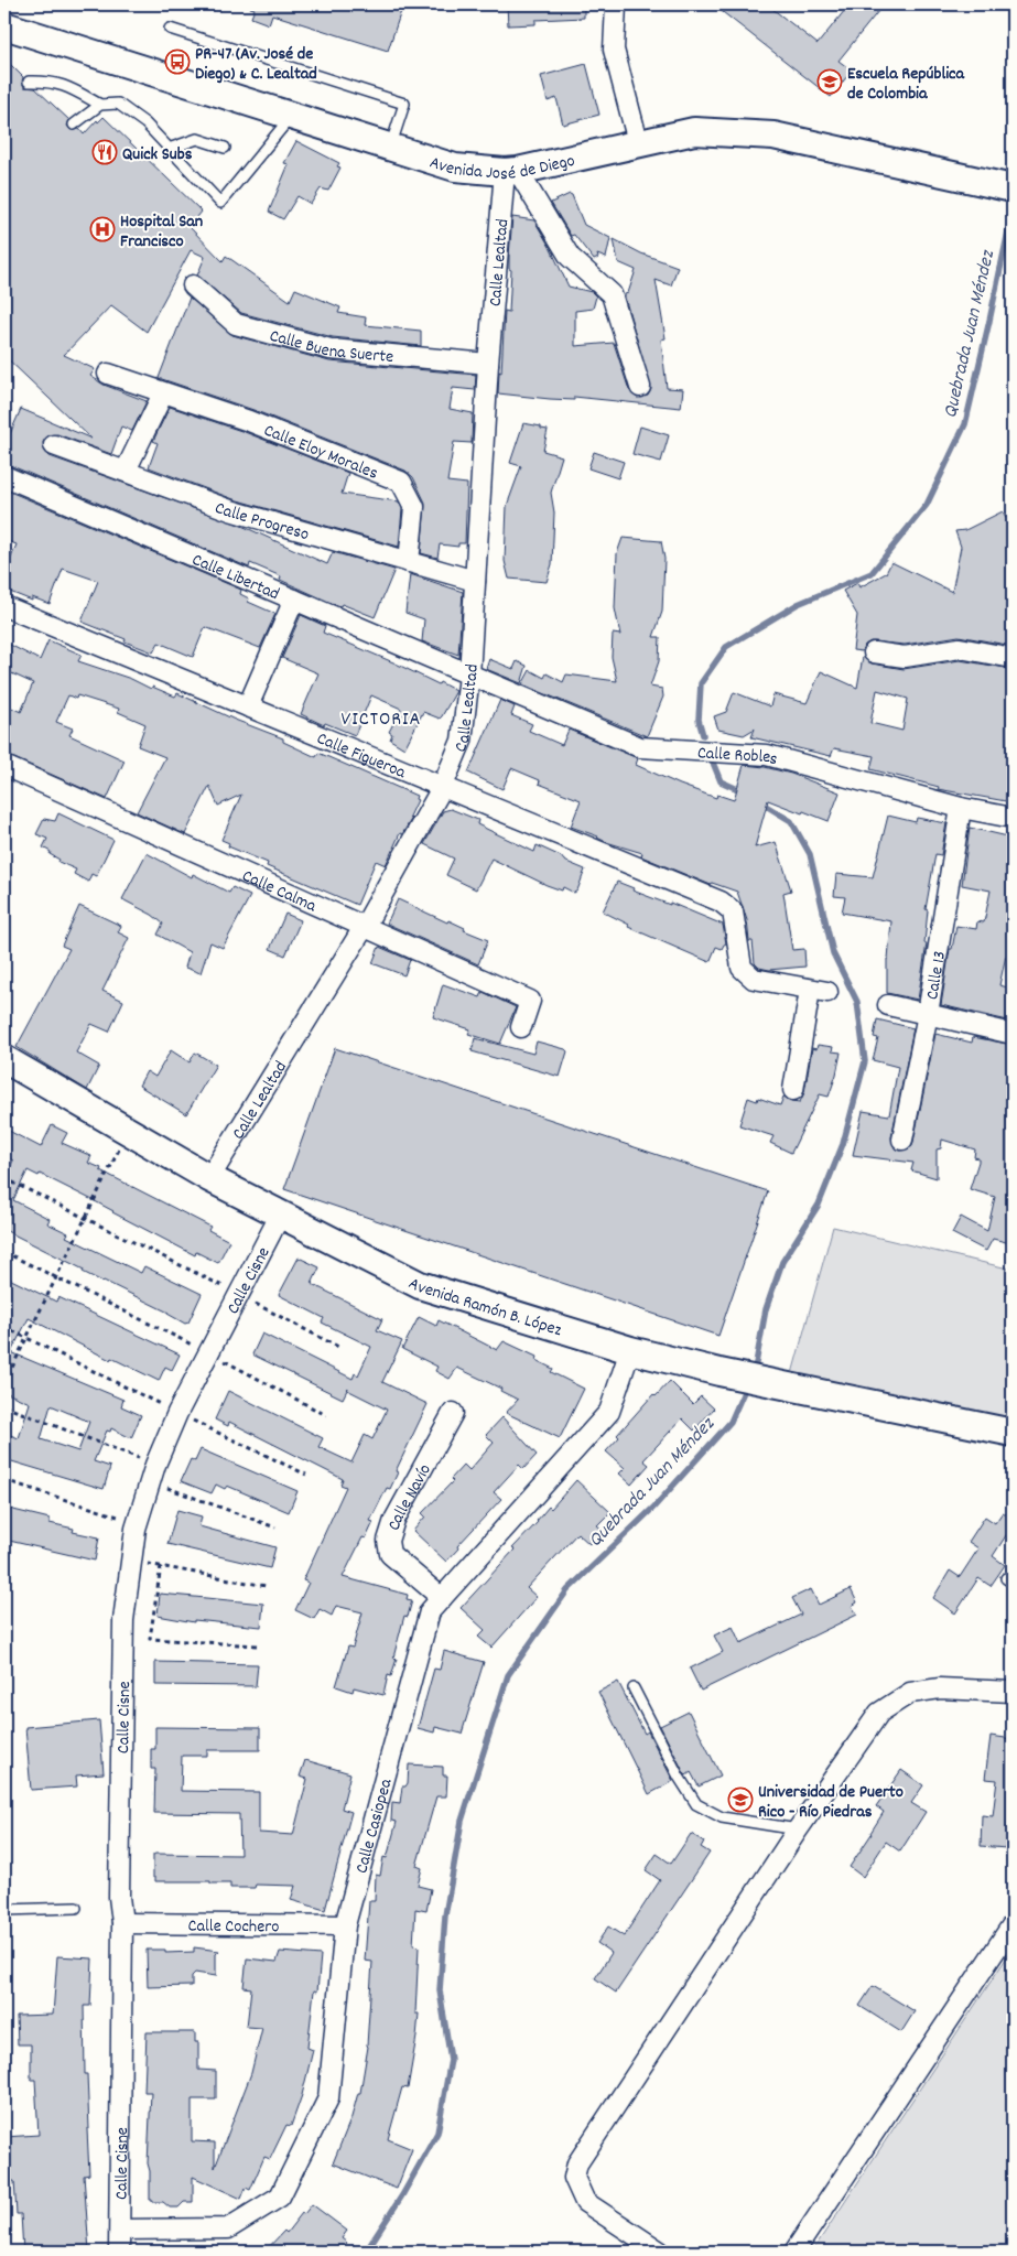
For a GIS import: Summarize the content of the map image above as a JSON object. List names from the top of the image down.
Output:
{
  "streets": {
    "street": [
      "Avenida José de Diego",
      "Calle Lealtad",
      "Calle Buena Suerte",
      "Calle Eloy Morales",
      "Calle Progreso",
      "Calle Libertad",
      "Calle Figueroa",
      "Calle Robles",
      "Calle Calma",
      "Calle 13",
      "Calle Cisne",
      "Avenida Ramón B. López",
      "Calle Navío",
      "Calle Casiopea",
      "Calle Cochero"
    ]
  },
  "crossings": [
    ["Avenida José de Diego", "Calle Lealtad"],
    ["Calle Lealtad", "Calle Buena Suerte"],
    ["Calle Lealtad", "Calle Progreso"],
    ["Calle Lealtad", "Calle Libertad"],
    ["Calle Lealtad", "Calle Figueroa"],
    ["Calle Lealtad", "Calle Robles"],
    ["Calle Lealtad", "Calle Calma"],
    ["Calle Lealtad", "Avenida Ramón B. López"],
    ["Calle Eloy Morales", "Calle Progreso"],
    ["Calle Libertad", "Calle Robles"],
    ["Calle Robles", "Calle 13"],
    ["Calle Cisne", "Avenida Ramón B. López"],
    ["Calle Cisne", "Calle Casiopea"],
    ["Calle Cisne", "Calle Cochero"],
    ["Avenida Ramón B. López", "Calle Casiopea"],
    ["Calle Navío", "Calle Casiopea"],
    ["Calle Casiopea", "Calle Cochero"]
  ],
  "districts": ["VICTORIA"],
  "water": ["Quebrada Juan Méndez"],
  "places": {
    "bus stop": ["PR-47 (Av. José de Diego) & C. Lealtad"],
    "school or university": ["Escuela República de Colombia", "Universidad de Puerto Rico - Río Piedras"],
    "restaurant": ["Quick Subs"],
    "hospital": ["Hospital San Francisco"]
  }
}
